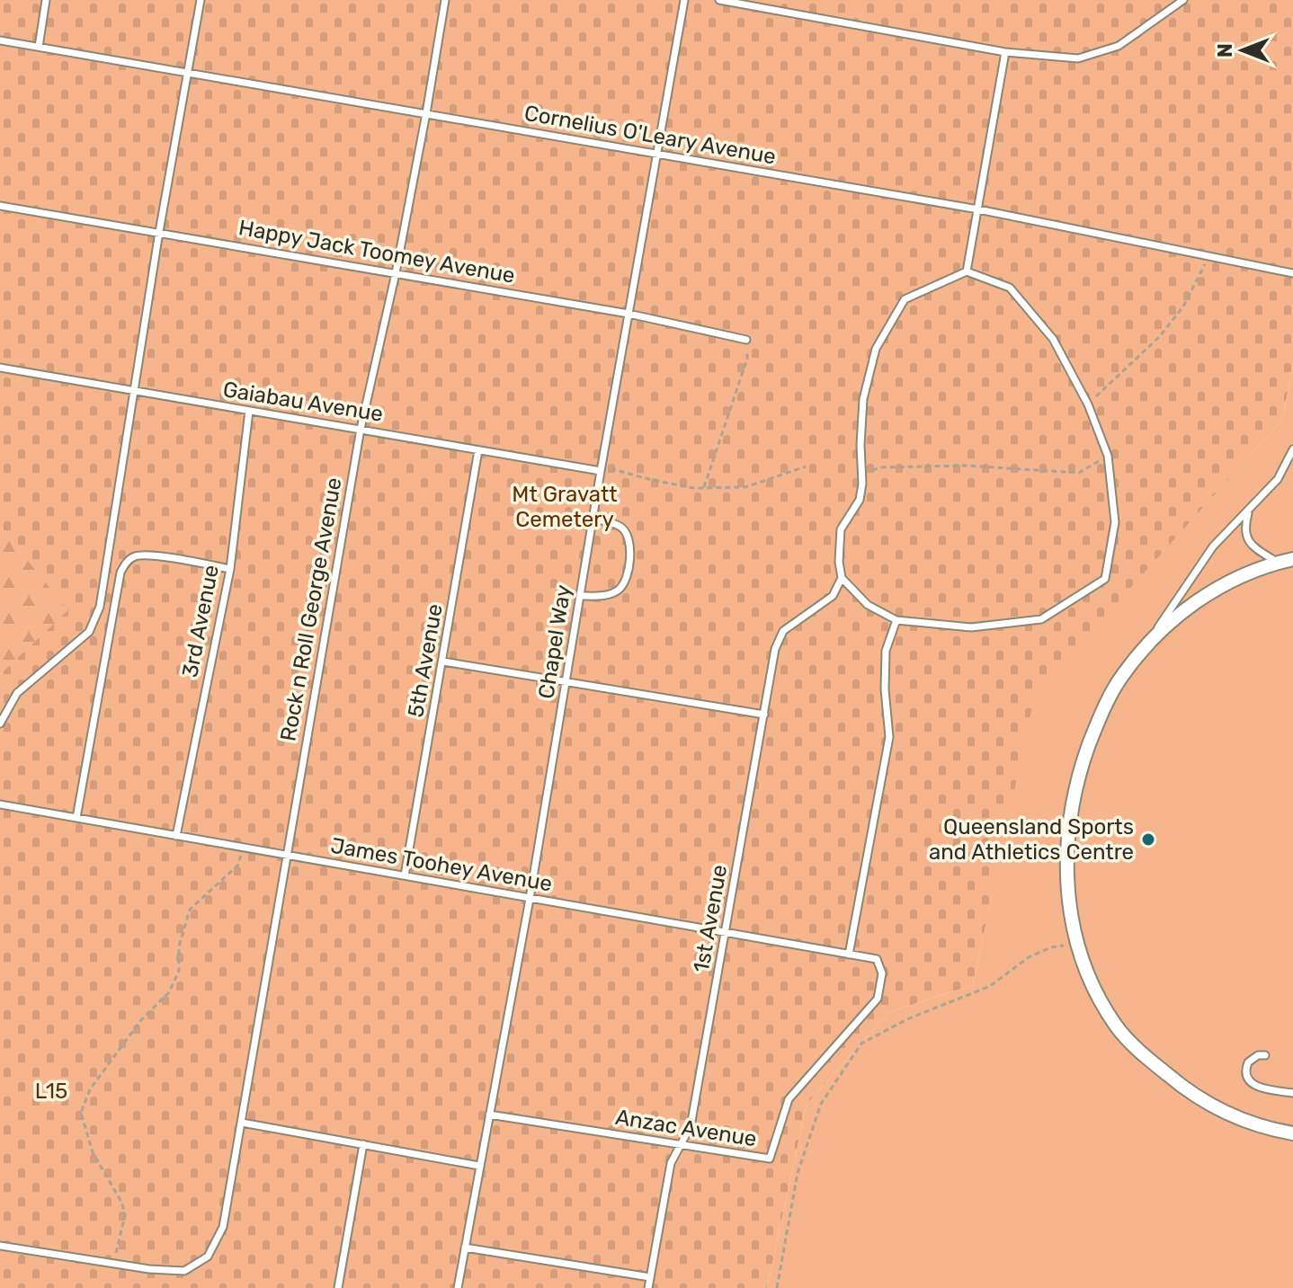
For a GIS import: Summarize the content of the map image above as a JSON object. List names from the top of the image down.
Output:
{
  "streets": {
    "lane": [
      "Cornelius O'Leary Avenue",
      "Happy Jack Toomey Avenue",
      "Gaiabau Avenue",
      "Rock n Roll George Avenue",
      "3rd Avenue",
      "Chapel Way",
      "5th Avenue",
      "James Toohey Avenue",
      "1st Avenue",
      "Anzac Avenue"
    ]
  },
  "crossings": [
    ["Cornelius O'Leary Avenue", "Rock n Roll George Avenue"],
    ["Cornelius O'Leary Avenue", "Chapel Way"],
    ["Happy Jack Toomey Avenue", "Rock n Roll George Avenue"],
    ["Happy Jack Toomey Avenue", "Chapel Way"],
    ["Gaiabau Avenue", "Rock n Roll George Avenue"],
    ["Gaiabau Avenue", "3rd Avenue"],
    ["Gaiabau Avenue", "Chapel Way"],
    ["Gaiabau Avenue", "5th Avenue"],
    ["Rock n Roll George Avenue", "James Toohey Avenue"],
    ["3rd Avenue", "James Toohey Avenue"],
    ["Chapel Way", "James Toohey Avenue"],
    ["Chapel Way", "Anzac Avenue"],
    ["5th Avenue", "James Toohey Avenue"],
    ["James Toohey Avenue", "1st Avenue"],
    ["James Toohey Avenue", "Anzac Avenue"],
    ["1st Avenue", "Anzac Avenue"]
  ],
  "parks": ["Mt Gravatt Cemetery", "L15"],
  "places": ["Queensland Sports and Athletics Centre"],
  "north": "left"
}
